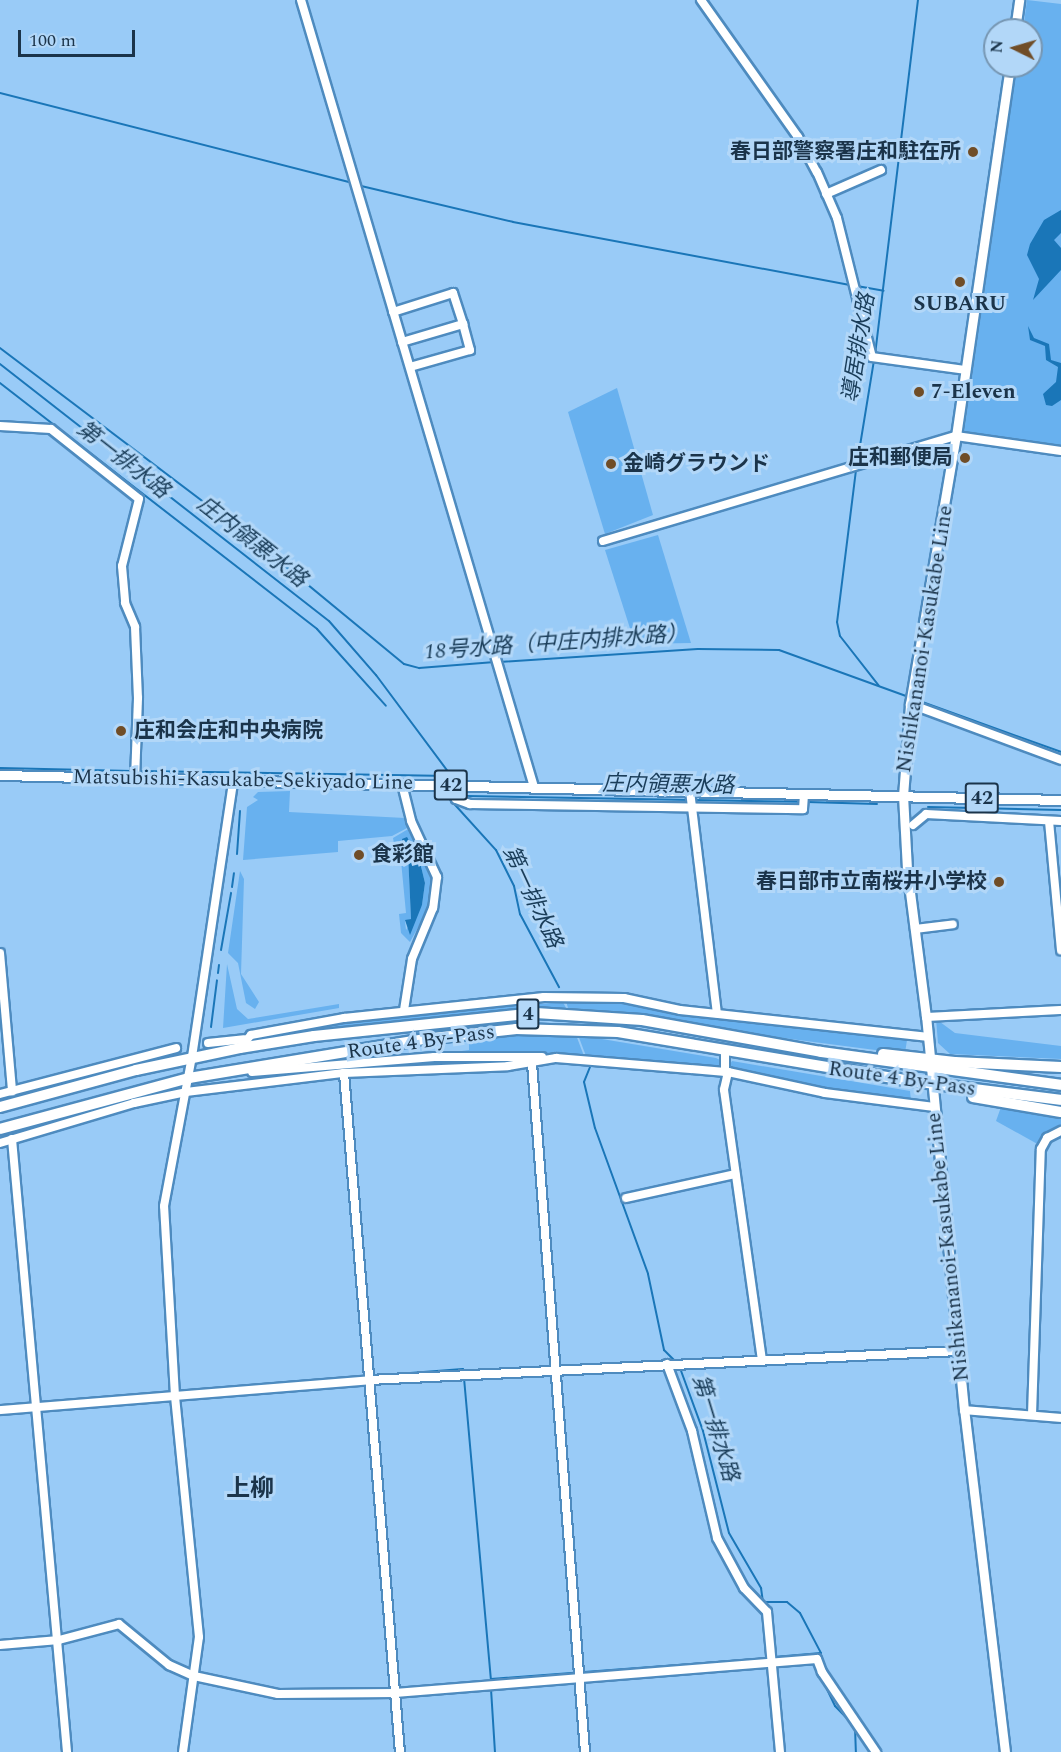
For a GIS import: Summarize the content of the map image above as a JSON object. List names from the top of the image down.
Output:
{
  "streets": {
    "highway": ["4", "Route 4 By-Pass"],
    "main road": ["Nishikananoi-Kasukabe Line", "Matsubishi-Kasukabe-Sekiyado Line", "42"]
  },
  "crossings": [
    ["Nishikananoi-Kasukabe Line", "Matsubishi-Kasukabe-Sekiyado Line"],
    ["Nishikananoi-Kasukabe Line", "4"],
    ["Nishikananoi-Kasukabe Line", "Route 4 By-Pass"],
    ["4", "Route 4 By-Pass"]
  ],
  "districts": ["上柳"],
  "water": [
    "導居排水路",
    "第一排水路",
    "庄内領悪水路",
    "18号水路（中庄内排水路）"
  ],
  "places": [
    "春日部警察署庄和駐在所",
    "SUBARU",
    "7-Eleven",
    "庄和郵便局",
    "金崎グラウンド",
    "庄和会庄和中央病院",
    "食彩館",
    "春日部市立南桜井小学校"
  ],
  "scale_bar": "100 m",
  "north": "left"
}
